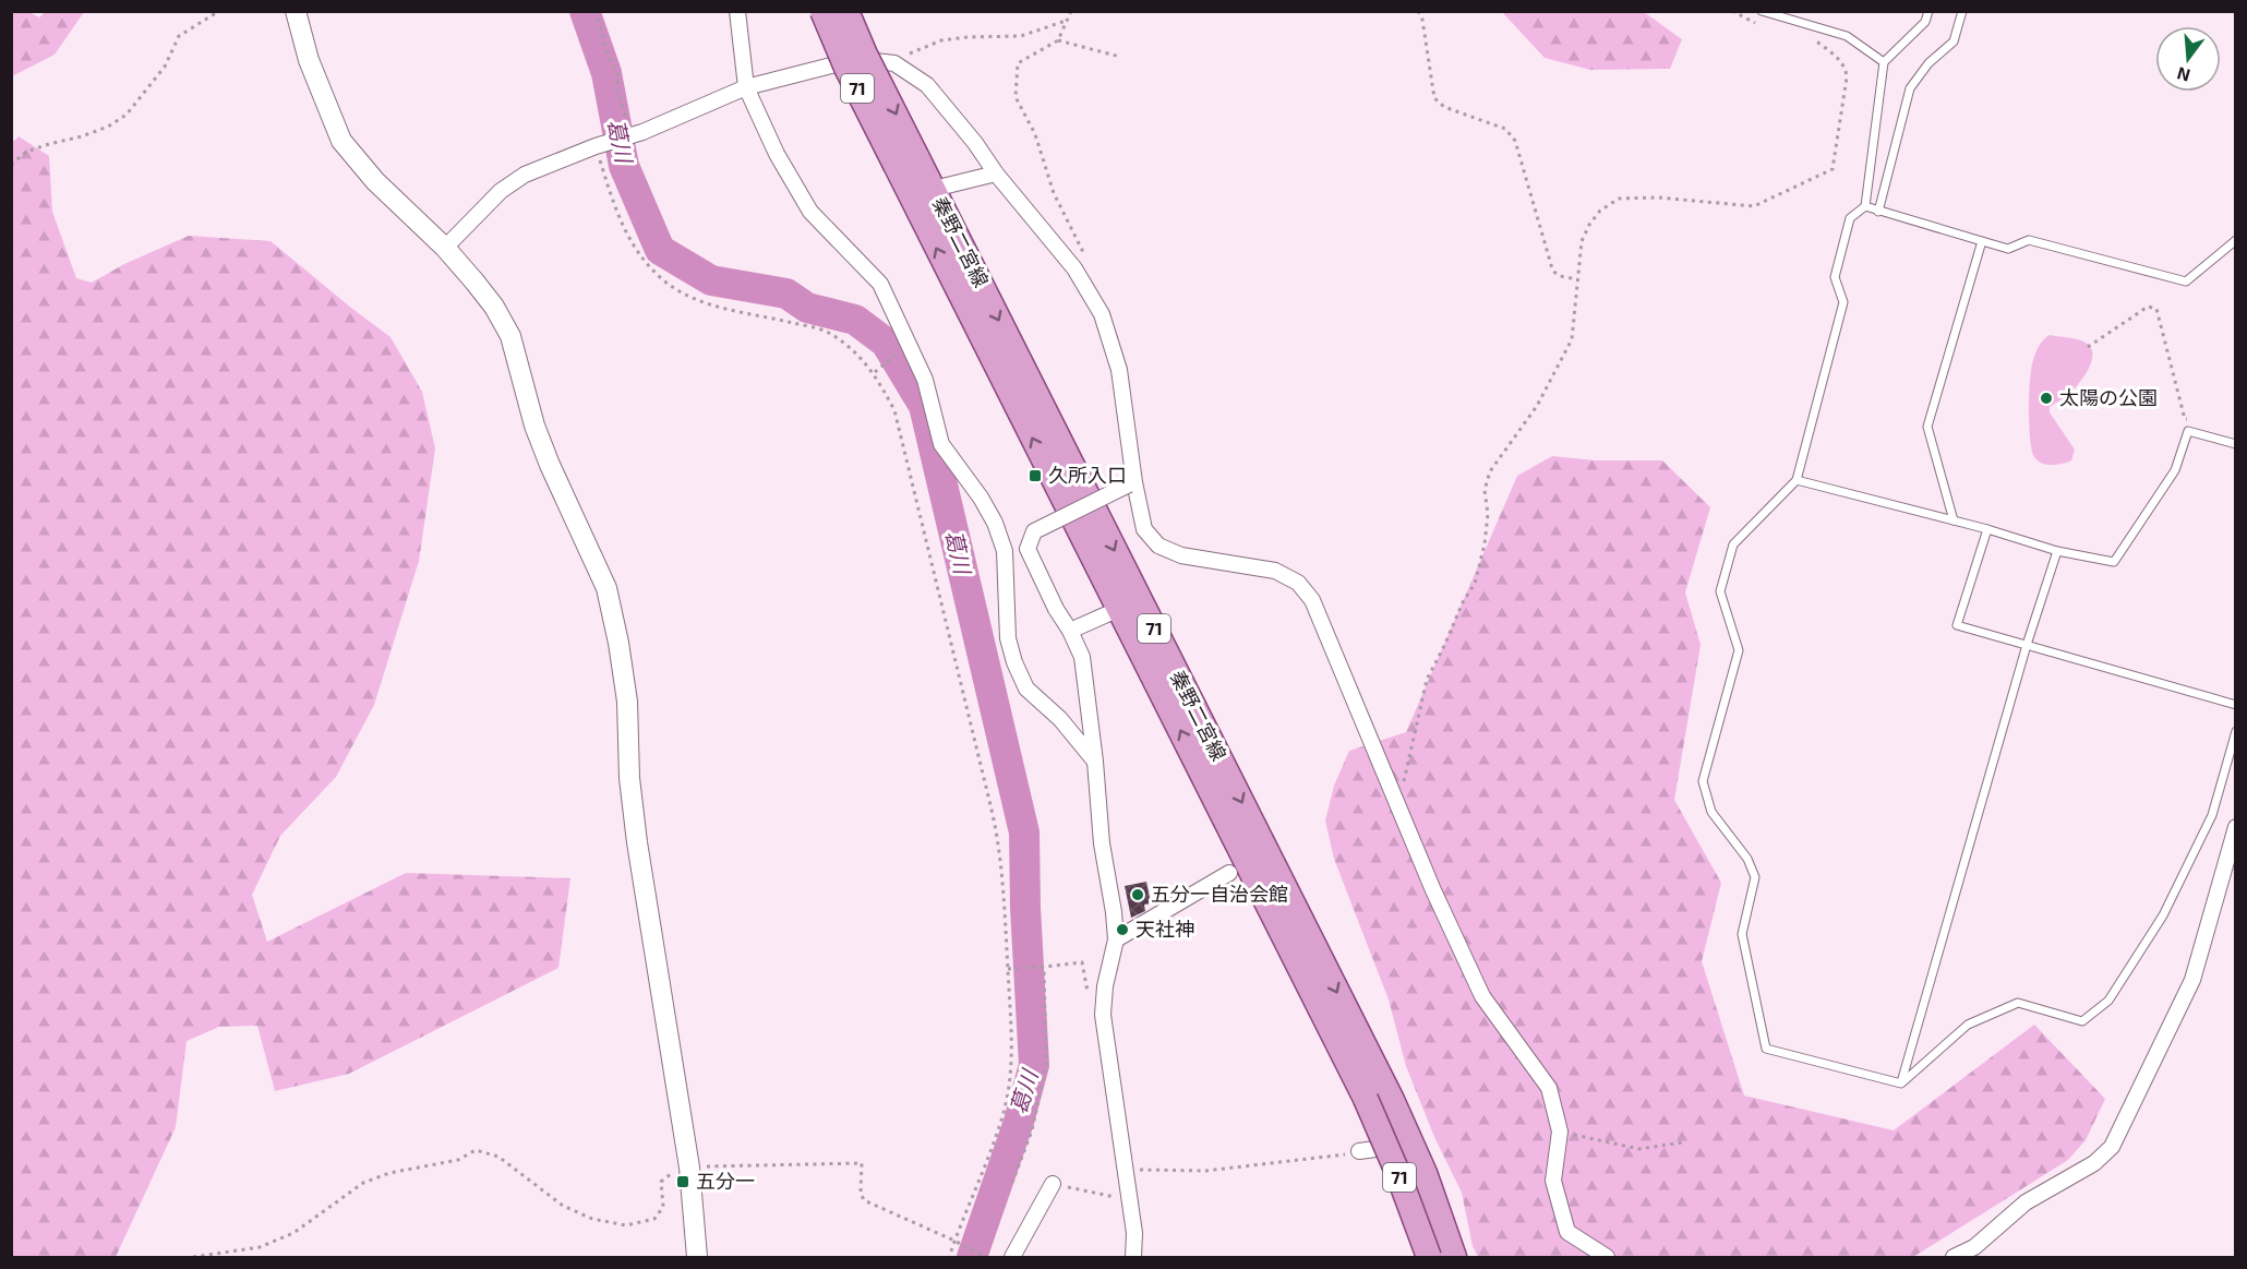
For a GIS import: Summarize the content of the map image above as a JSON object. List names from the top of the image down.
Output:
{
  "streets": {
    "main road": ["71", "秦野二宮線"]
  },
  "crossings": [
    ["71", "秦野二宮線"]
  ],
  "water": ["葛川"],
  "places": {
    "other": ["太陽の公園", "五分一自治会館", "天社神"],
    "transit": ["久所入口", "五分一"]
  },
  "north": "bottom"
}
